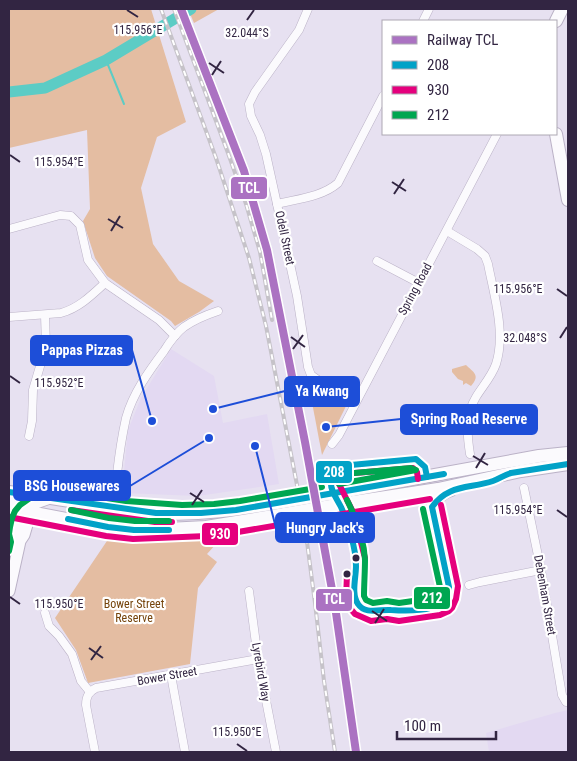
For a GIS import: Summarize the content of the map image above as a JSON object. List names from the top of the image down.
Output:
{
  "streets": {
    "street": [
      "Odell Street",
      "Spring Road",
      "Debenham Street",
      "Lyrebird Way",
      "Bower Street"
    ]
  },
  "crossings": [
    ["Odell Street", "Spring Road"],
    ["Lyrebird Way", "Bower Street"]
  ],
  "parks": ["Bower Street Reserve"],
  "places": [
    "Ya Kwang",
    "Pappas Pizzas",
    "Spring Road Reserve",
    "BSG Housewares",
    "Hungry Jack's"
  ],
  "lines": [
    "rail line TCL",
    "transit line 208",
    "transit line 930",
    "transit line 212"
  ],
  "legend": [
    "Railway TCL",
    "208",
    "930",
    "212"
  ],
  "scale_bar": "100 m",
  "coordinates": [
    "115.956°E",
    "32.044°S",
    "115.954°E",
    "32.048°S",
    "115.952°E",
    "115.950°E"
  ]
}
